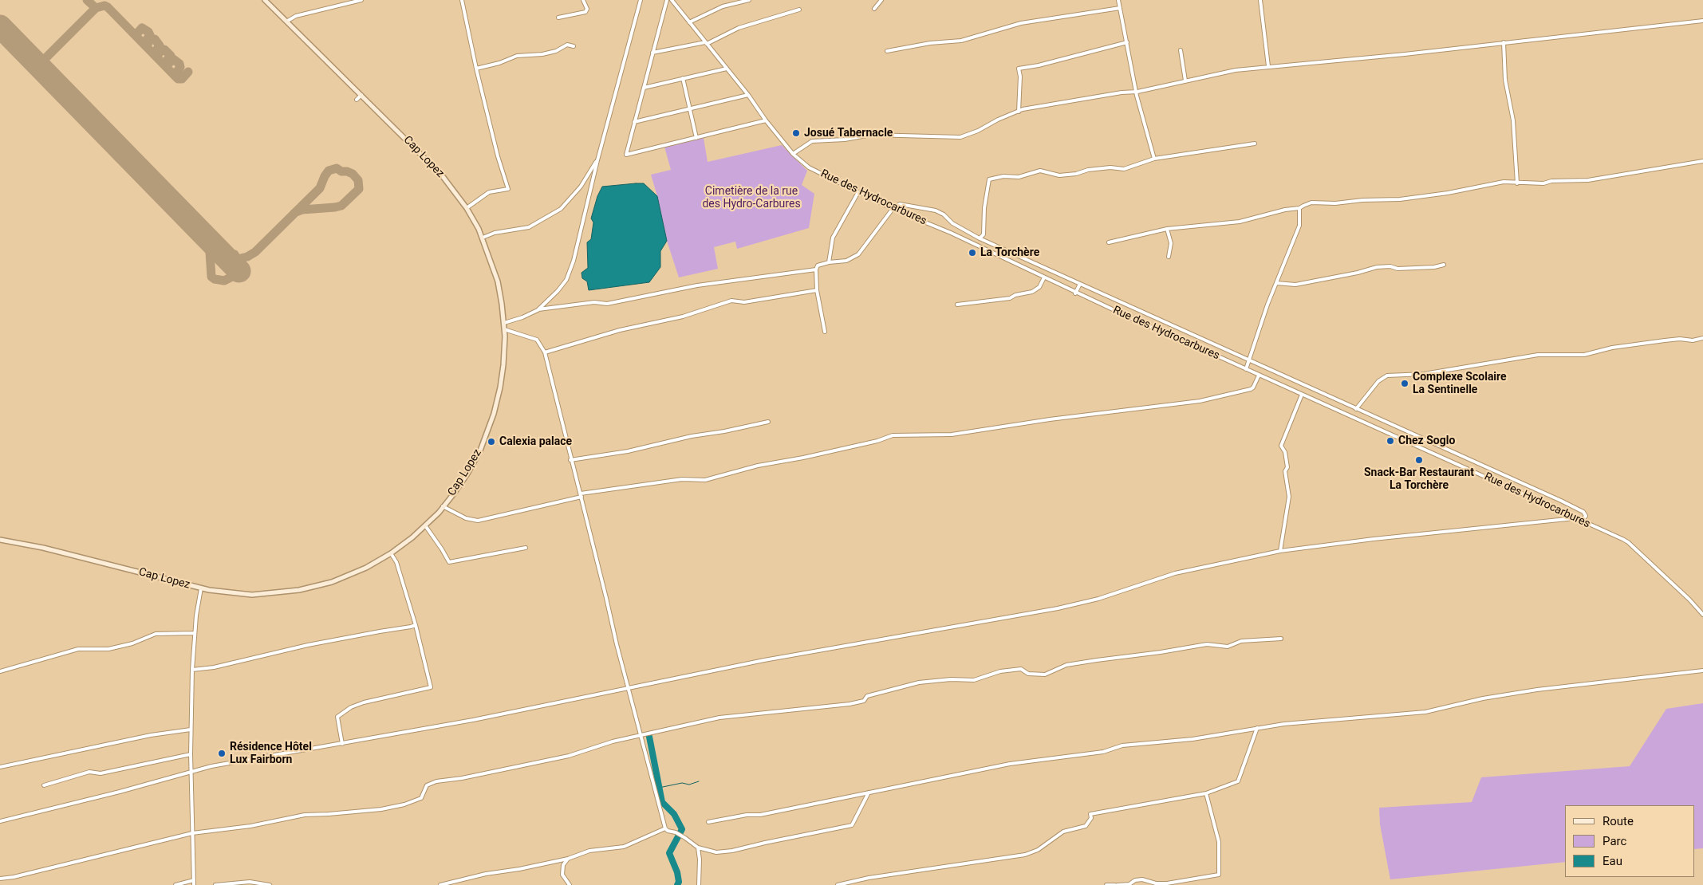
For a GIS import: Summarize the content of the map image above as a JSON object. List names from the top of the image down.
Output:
{
  "streets": {
    "street": ["Cap Lopez", "Rue des Hydrocarbures"]
  },
  "parks": ["Cimetière de la rue des Hydro-Carbures"],
  "places": [
    "Josué Tabernacle",
    "La Torchère",
    "Complexe Scolaire La Sentinelle",
    "Chez Soglo",
    "Calexia palace",
    "Snack-Bar Restaurant La Torchère",
    "Résidence Hôtel Lux Fairborn"
  ],
  "legend": ["Route", "Parc", "Eau"]
}
